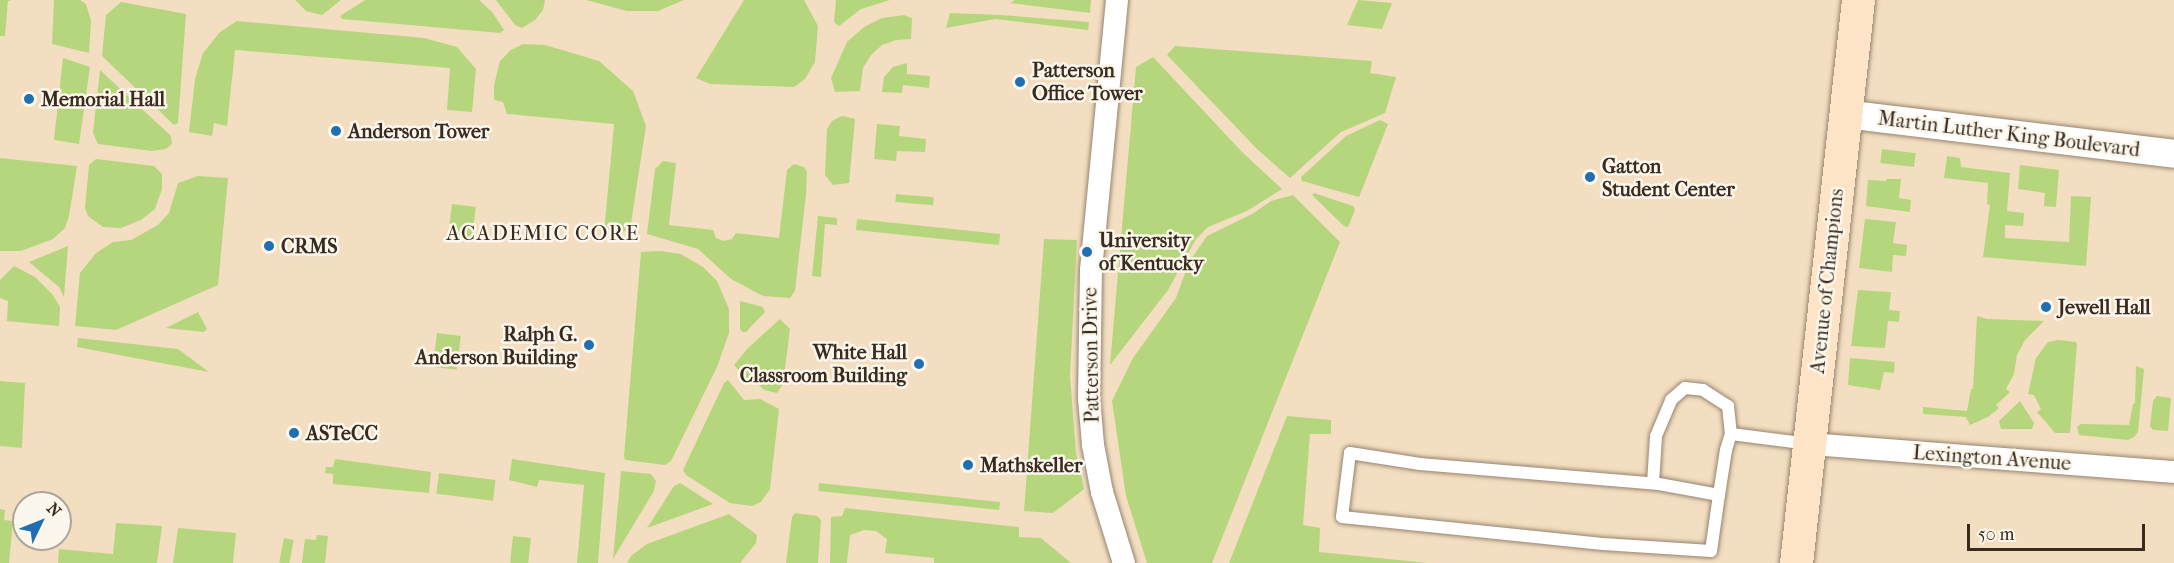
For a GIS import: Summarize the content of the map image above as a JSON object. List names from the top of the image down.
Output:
{
  "streets": {
    "main road": ["Avenue of Champions"],
    "street": ["Martin Luther King Boulevard", "Patterson Drive", "Lexington Avenue"]
  },
  "crossings": [
    ["Martin Luther King Boulevard", "Avenue of Champions"],
    ["Avenue of Champions", "Lexington Avenue"]
  ],
  "districts": ["ACADEMIC CORE"],
  "places": [
    "Patterson Office Tower",
    "Memorial Hall",
    "Anderson Tower",
    "Gatton Student Center",
    "CRMS",
    "University of Kentucky",
    "Jewell Hall",
    "Ralph G. Anderson Building",
    "White Hall Classroom Building",
    "ASTeCC",
    "Mathskeller"
  ],
  "scale_bar": "50 m",
  "north": "top right"
}
